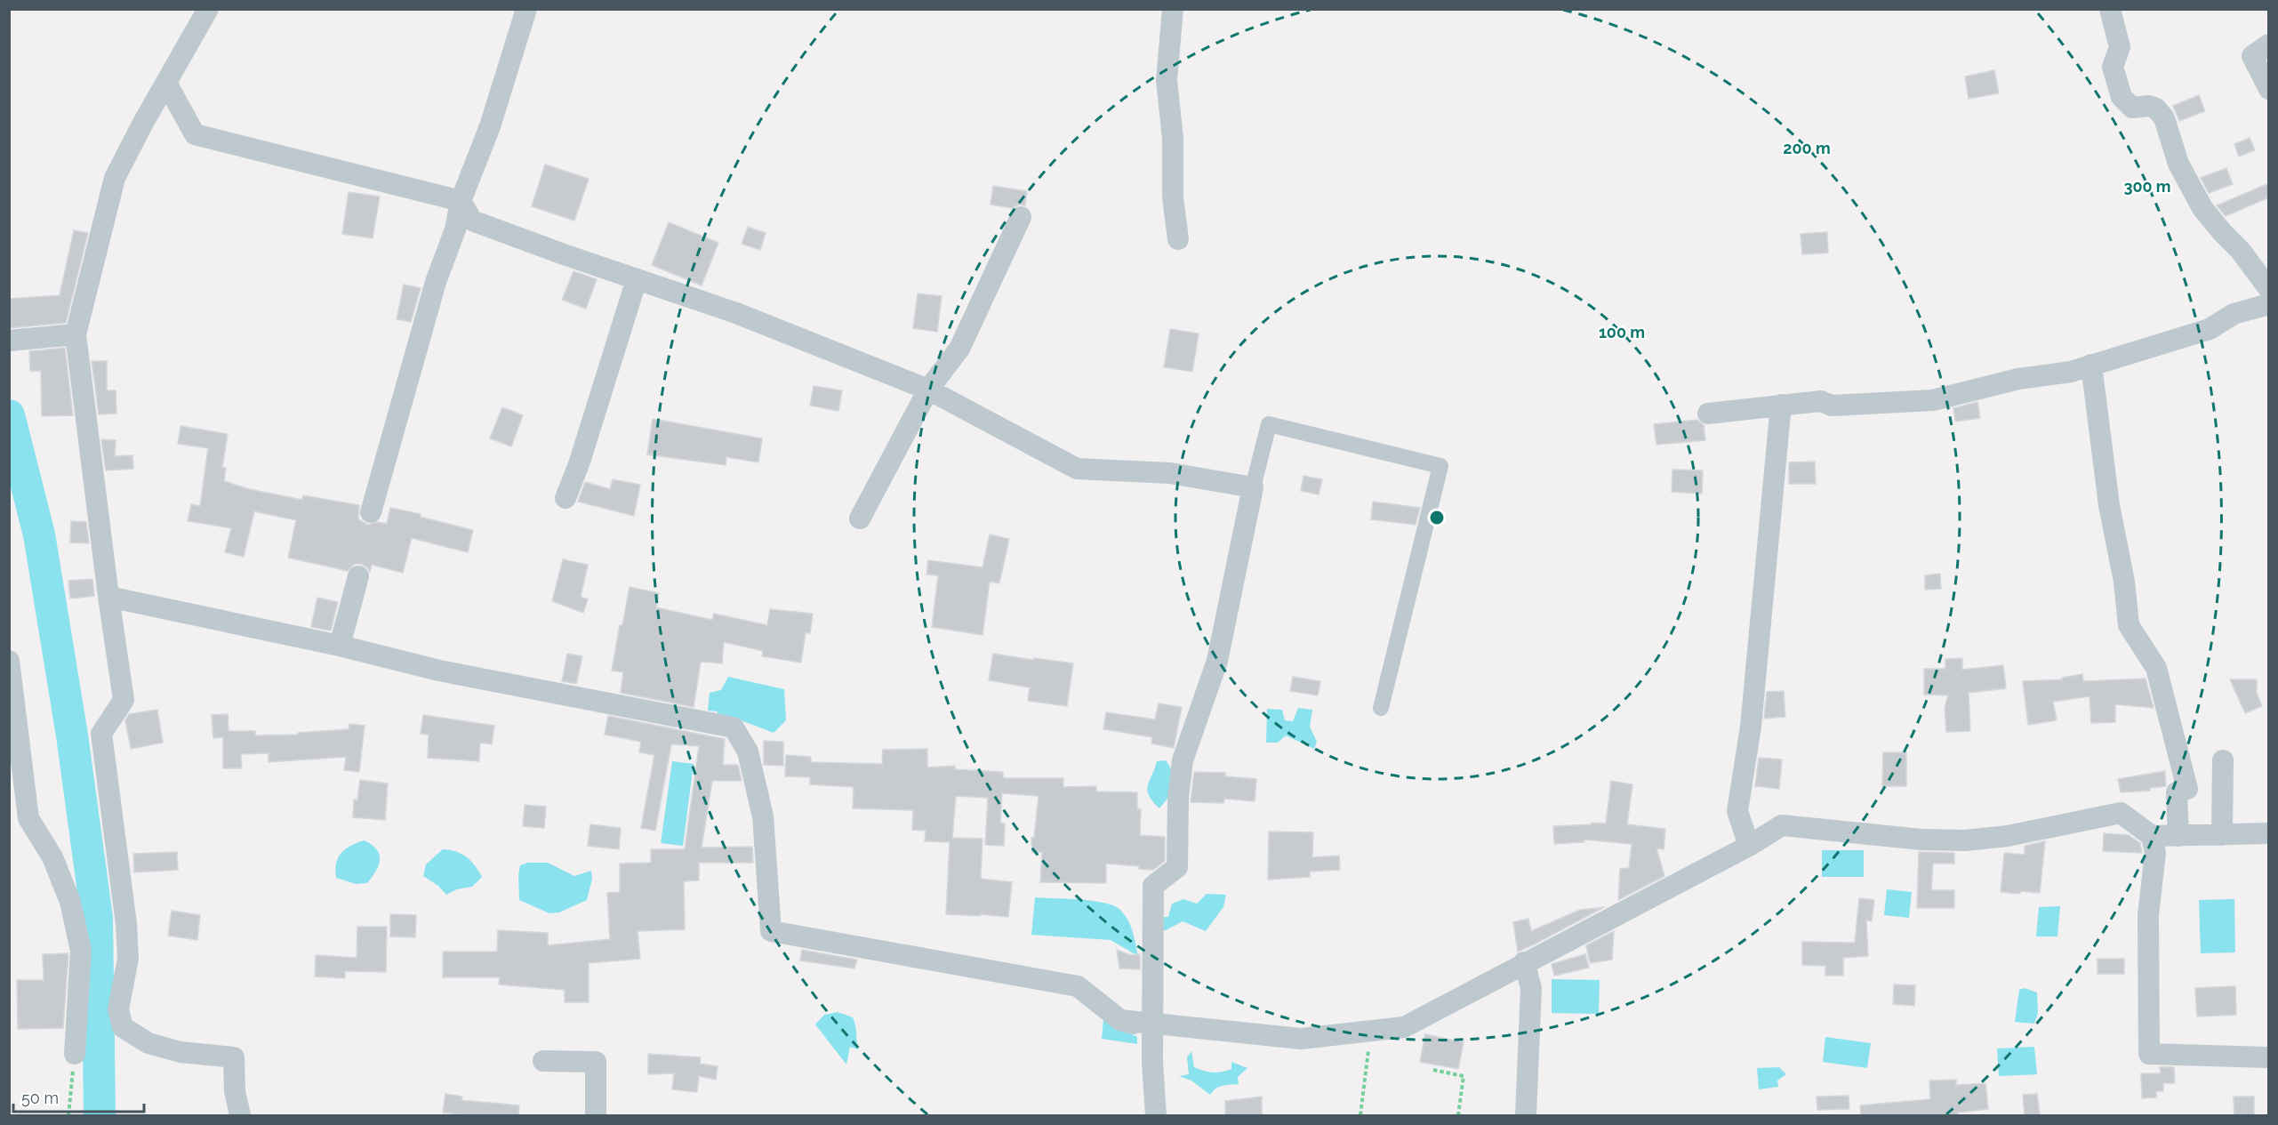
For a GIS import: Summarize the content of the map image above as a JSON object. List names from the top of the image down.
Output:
{
  "scale_bar": "50 m",
  "rings": ["200 m", "300 m", "100 m"]
}
